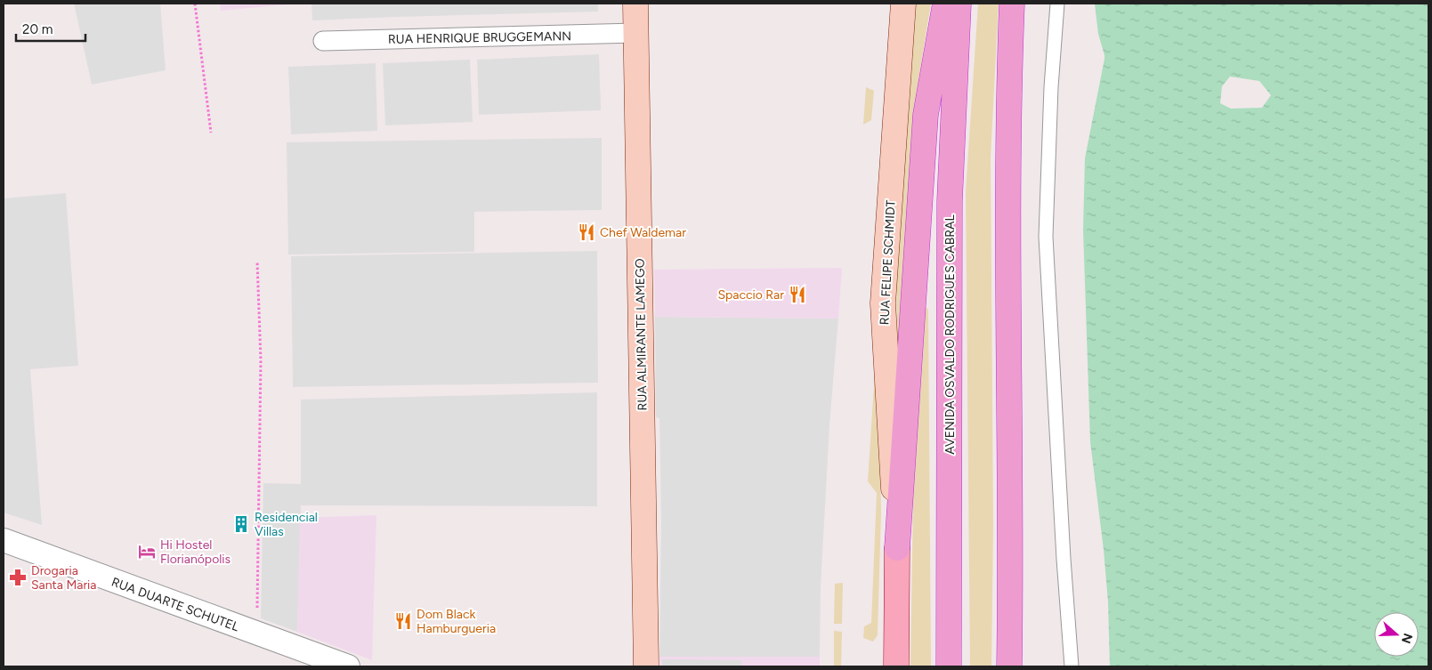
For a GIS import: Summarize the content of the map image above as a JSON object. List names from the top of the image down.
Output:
{
  "streets": {
    "highway": ["AVENIDA OSVALDO RODRIGUES CABRAL"],
    "main road": ["RUA FELIPE SCHMIDT", "RUA ALMIRANTE LAMEGO"],
    "street": ["RUA HENRIQUE BRUGGEMANN", "RUA DUARTE SCHUTEL"]
  },
  "crossings": [
    ["RUA HENRIQUE BRUGGEMANN", "RUA ALMIRANTE LAMEGO"]
  ],
  "places": {
    "restaurant": ["Chef Waldemar", "Spaccio Rar", "Dom Black Hamburgueria"],
    "building": ["Residencial Villas"],
    "hotel": ["Hi Hostel Florianópolis"],
    "pharmacy": ["Drogaria Santa Maria"]
  },
  "scale_bar": "20 m",
  "north": "right"
}
